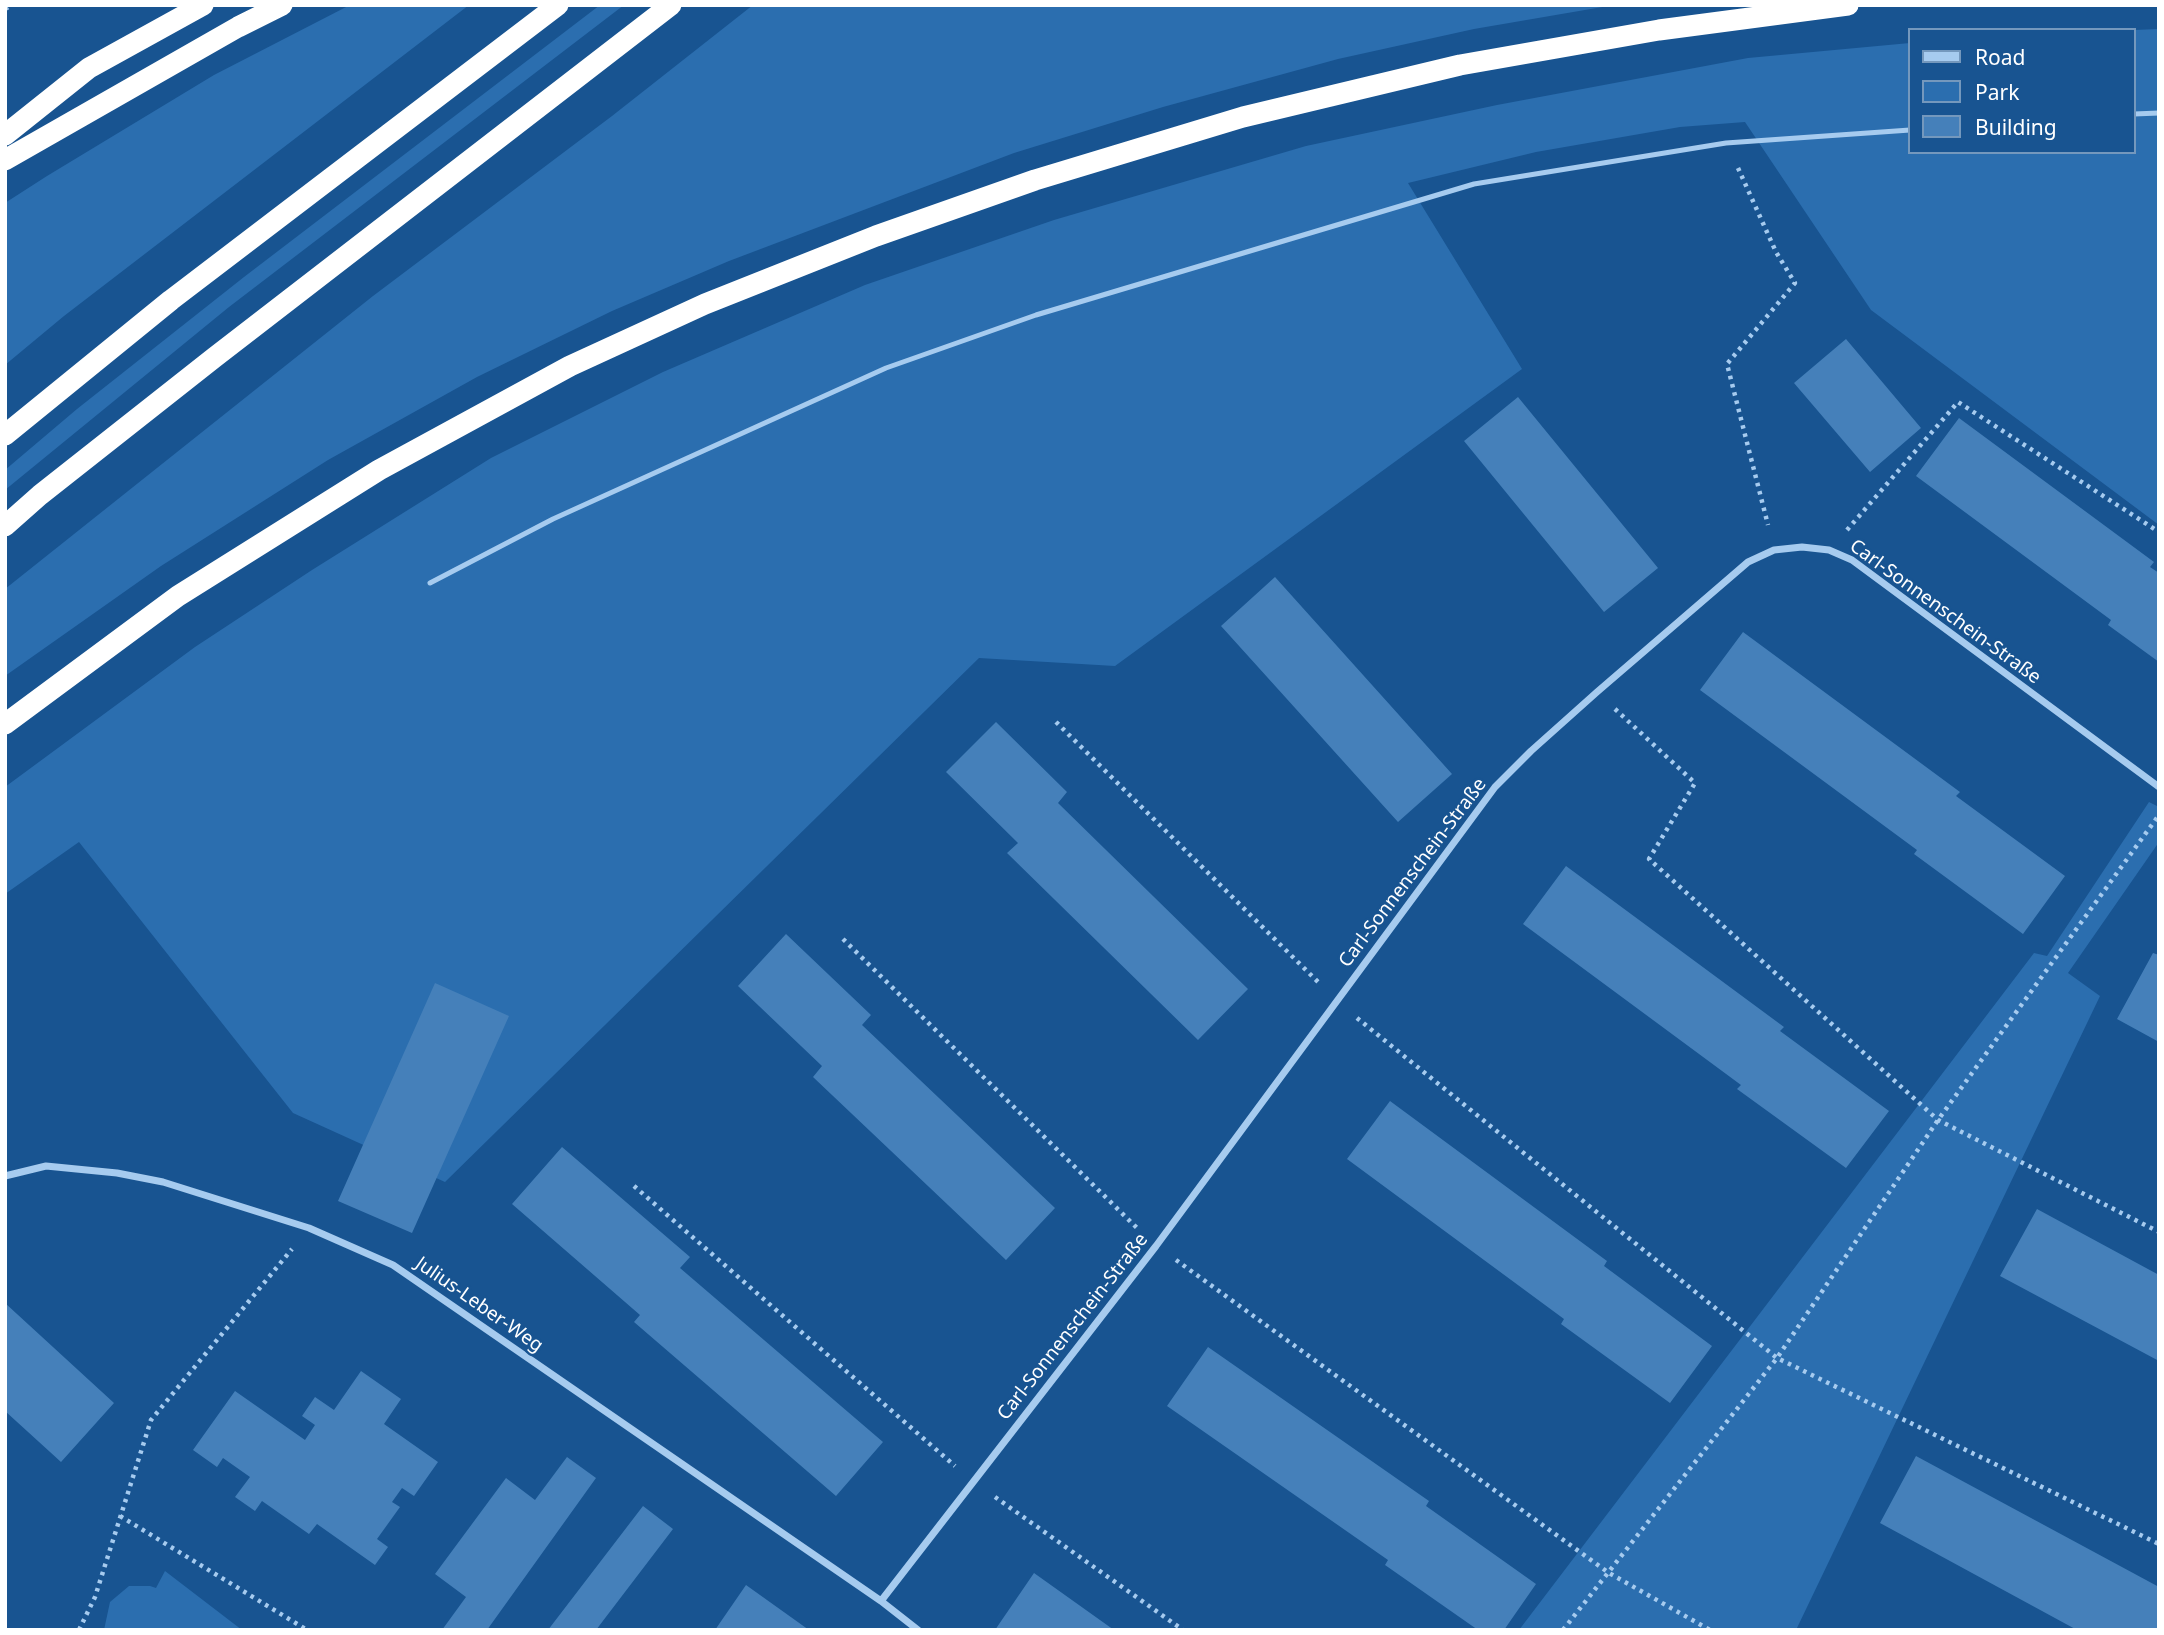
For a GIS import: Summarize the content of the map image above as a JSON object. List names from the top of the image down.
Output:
{
  "streets": {
    "street": ["Carl-Sonnenschein-Straße", "Julius-Leber-Weg"]
  },
  "crossings": [
    ["Carl-Sonnenschein-Straße", "Julius-Leber-Weg"]
  ],
  "legend": ["Road", "Park", "Building"]
}
